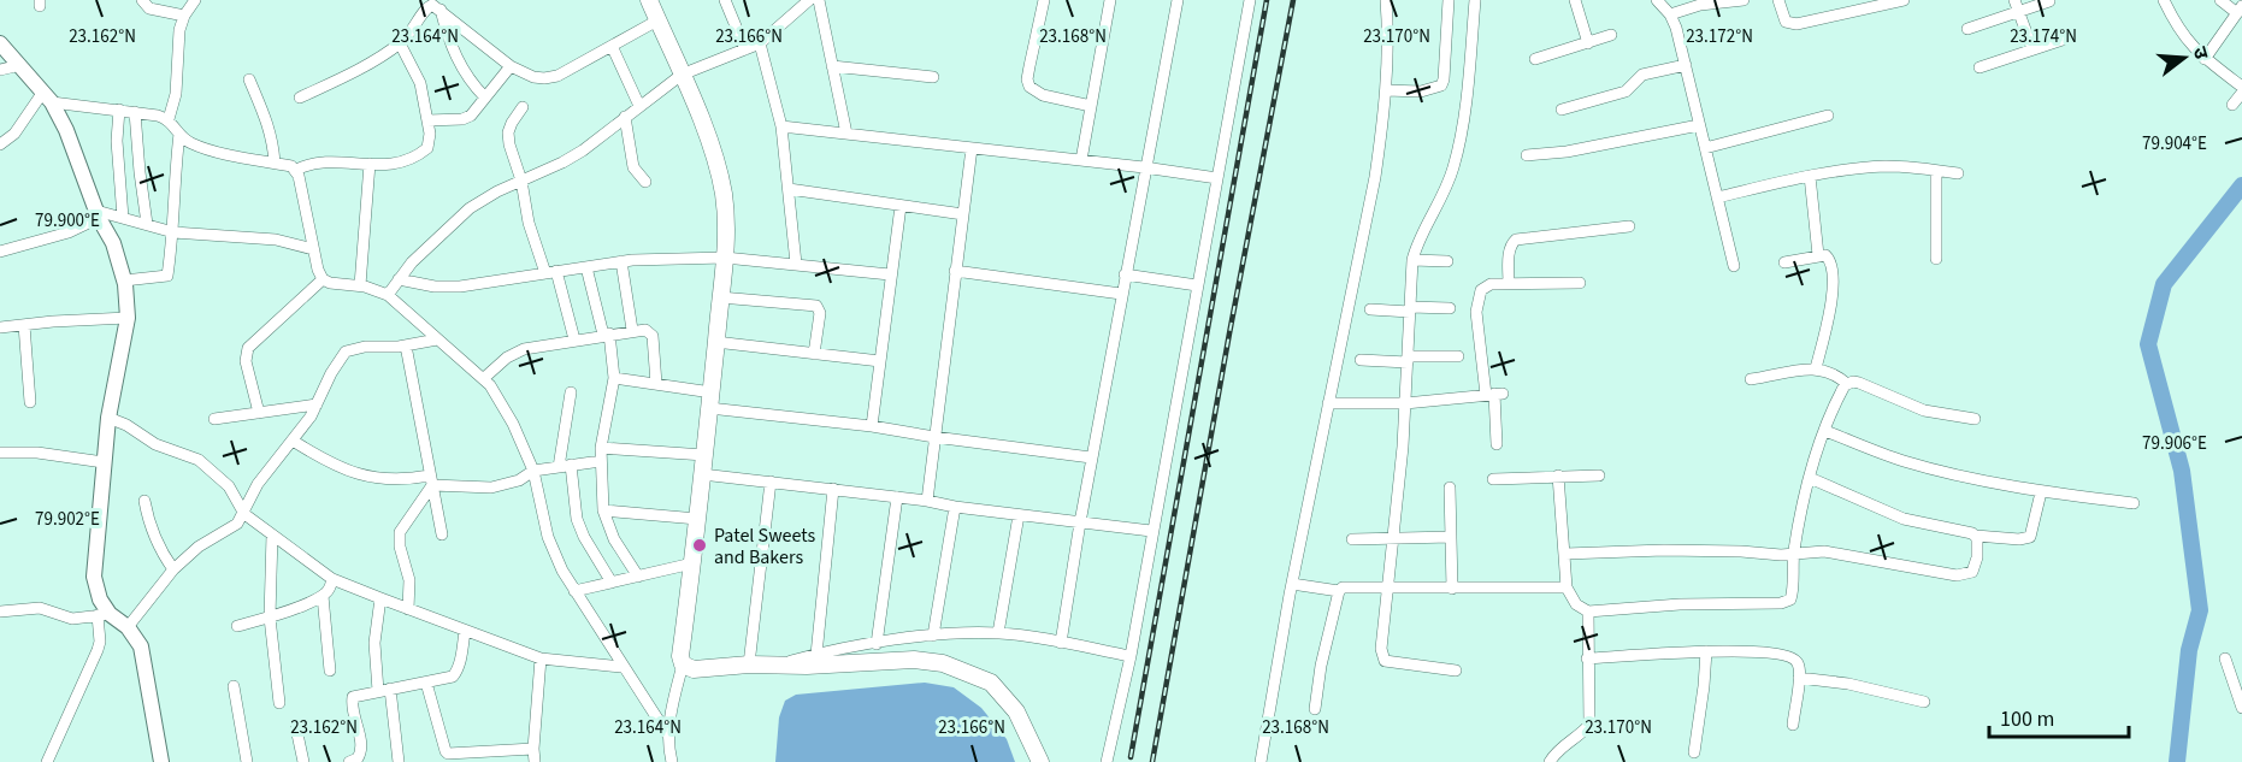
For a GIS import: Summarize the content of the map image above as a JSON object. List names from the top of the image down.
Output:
{
  "places": ["Patel Sweets and Bakers"],
  "scale_bar": "100 m",
  "north": "right",
  "coordinates": [
    "23.162°N",
    "23.164°N",
    "23.166°N",
    "23.168°N",
    "23.170°N",
    "23.172°N",
    "23.174°N",
    "79.904°E",
    "79.900°E",
    "79.906°E",
    "79.902°E"
  ]
}
